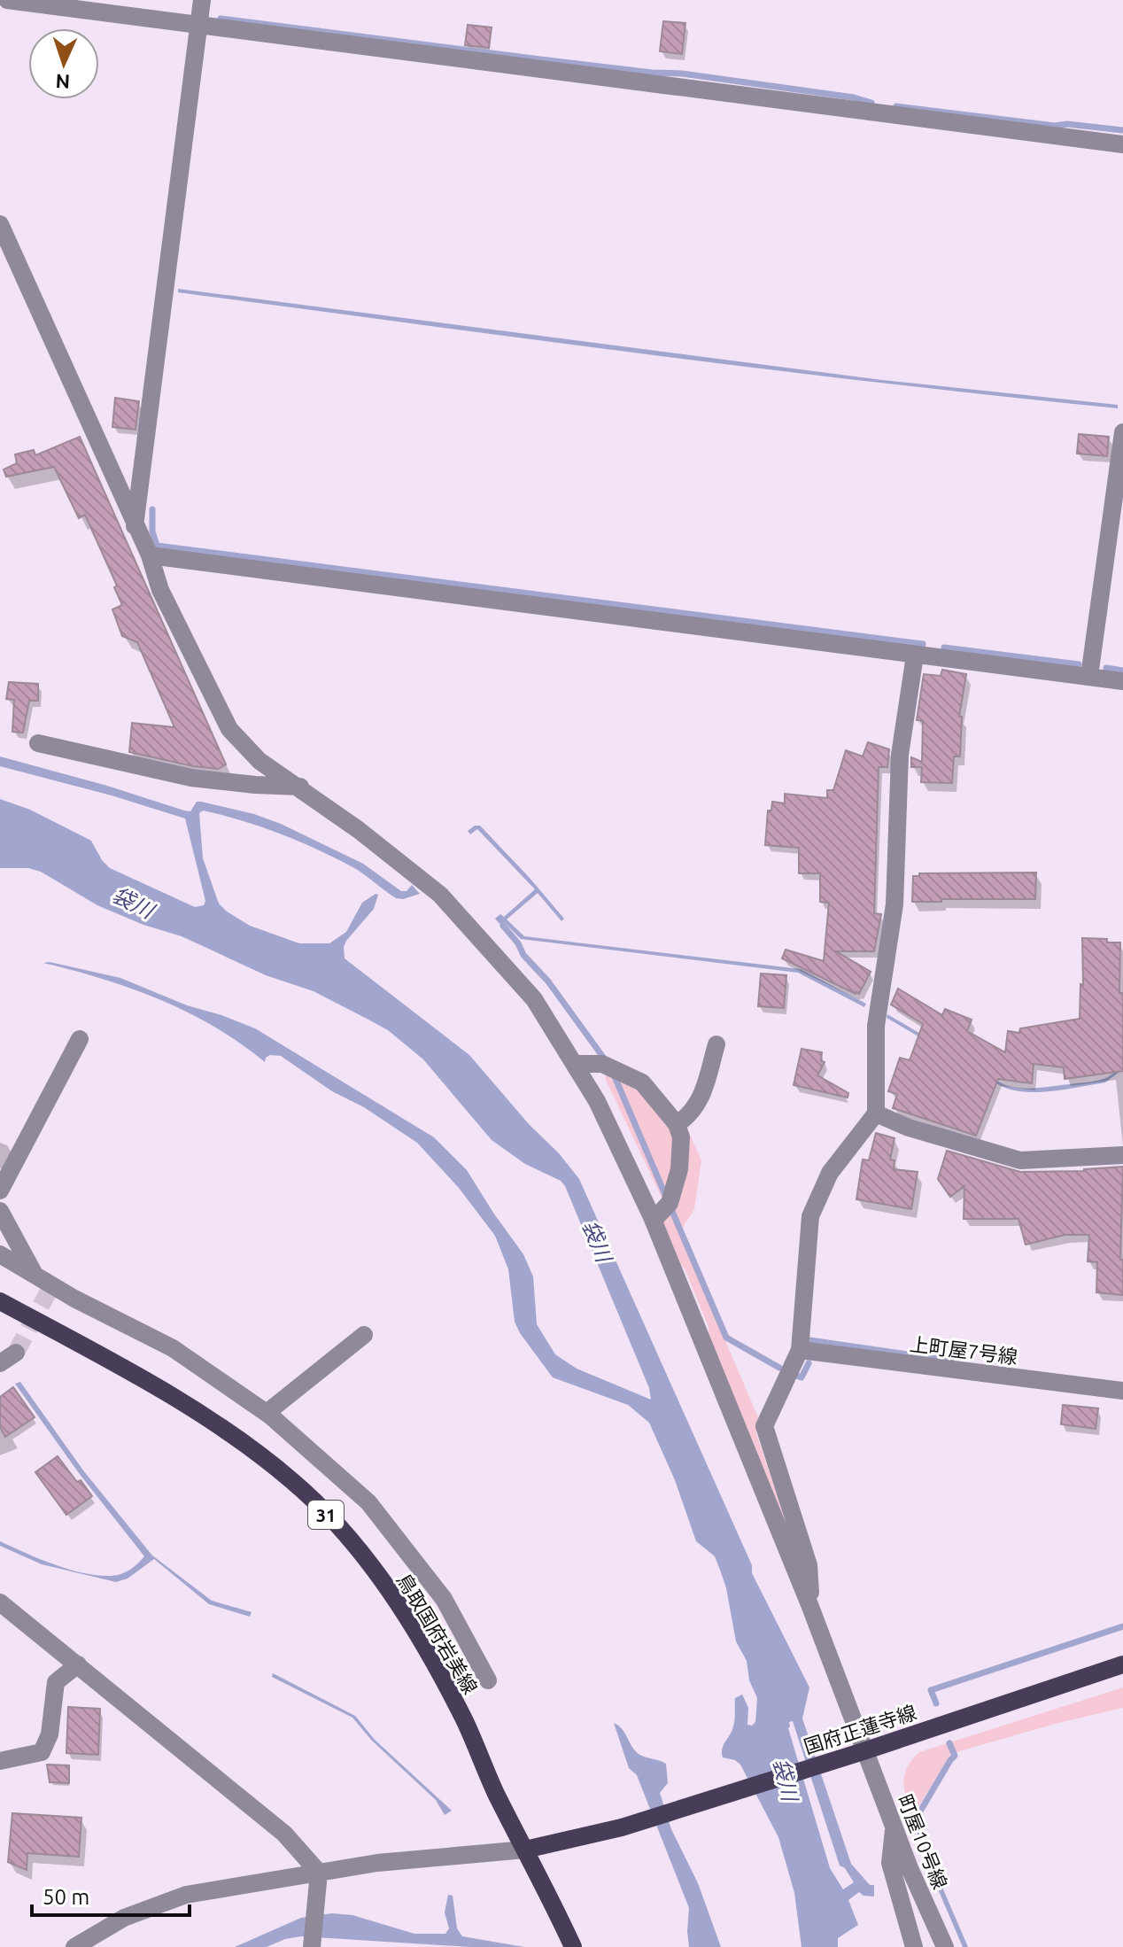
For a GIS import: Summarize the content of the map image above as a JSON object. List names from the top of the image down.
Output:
{
  "streets": {
    "main road": ["31", "鳥取国府岩美線", "国府正蓮寺線"],
    "street": ["上町屋7号線", "町屋10号線"]
  },
  "crossings": [
    ["鳥取国府岩美線", "国府正蓮寺線"],
    ["国府正蓮寺線", "町屋10号線"]
  ],
  "water": ["袋川"],
  "scale_bar": "50 m",
  "north": "bottom"
}
